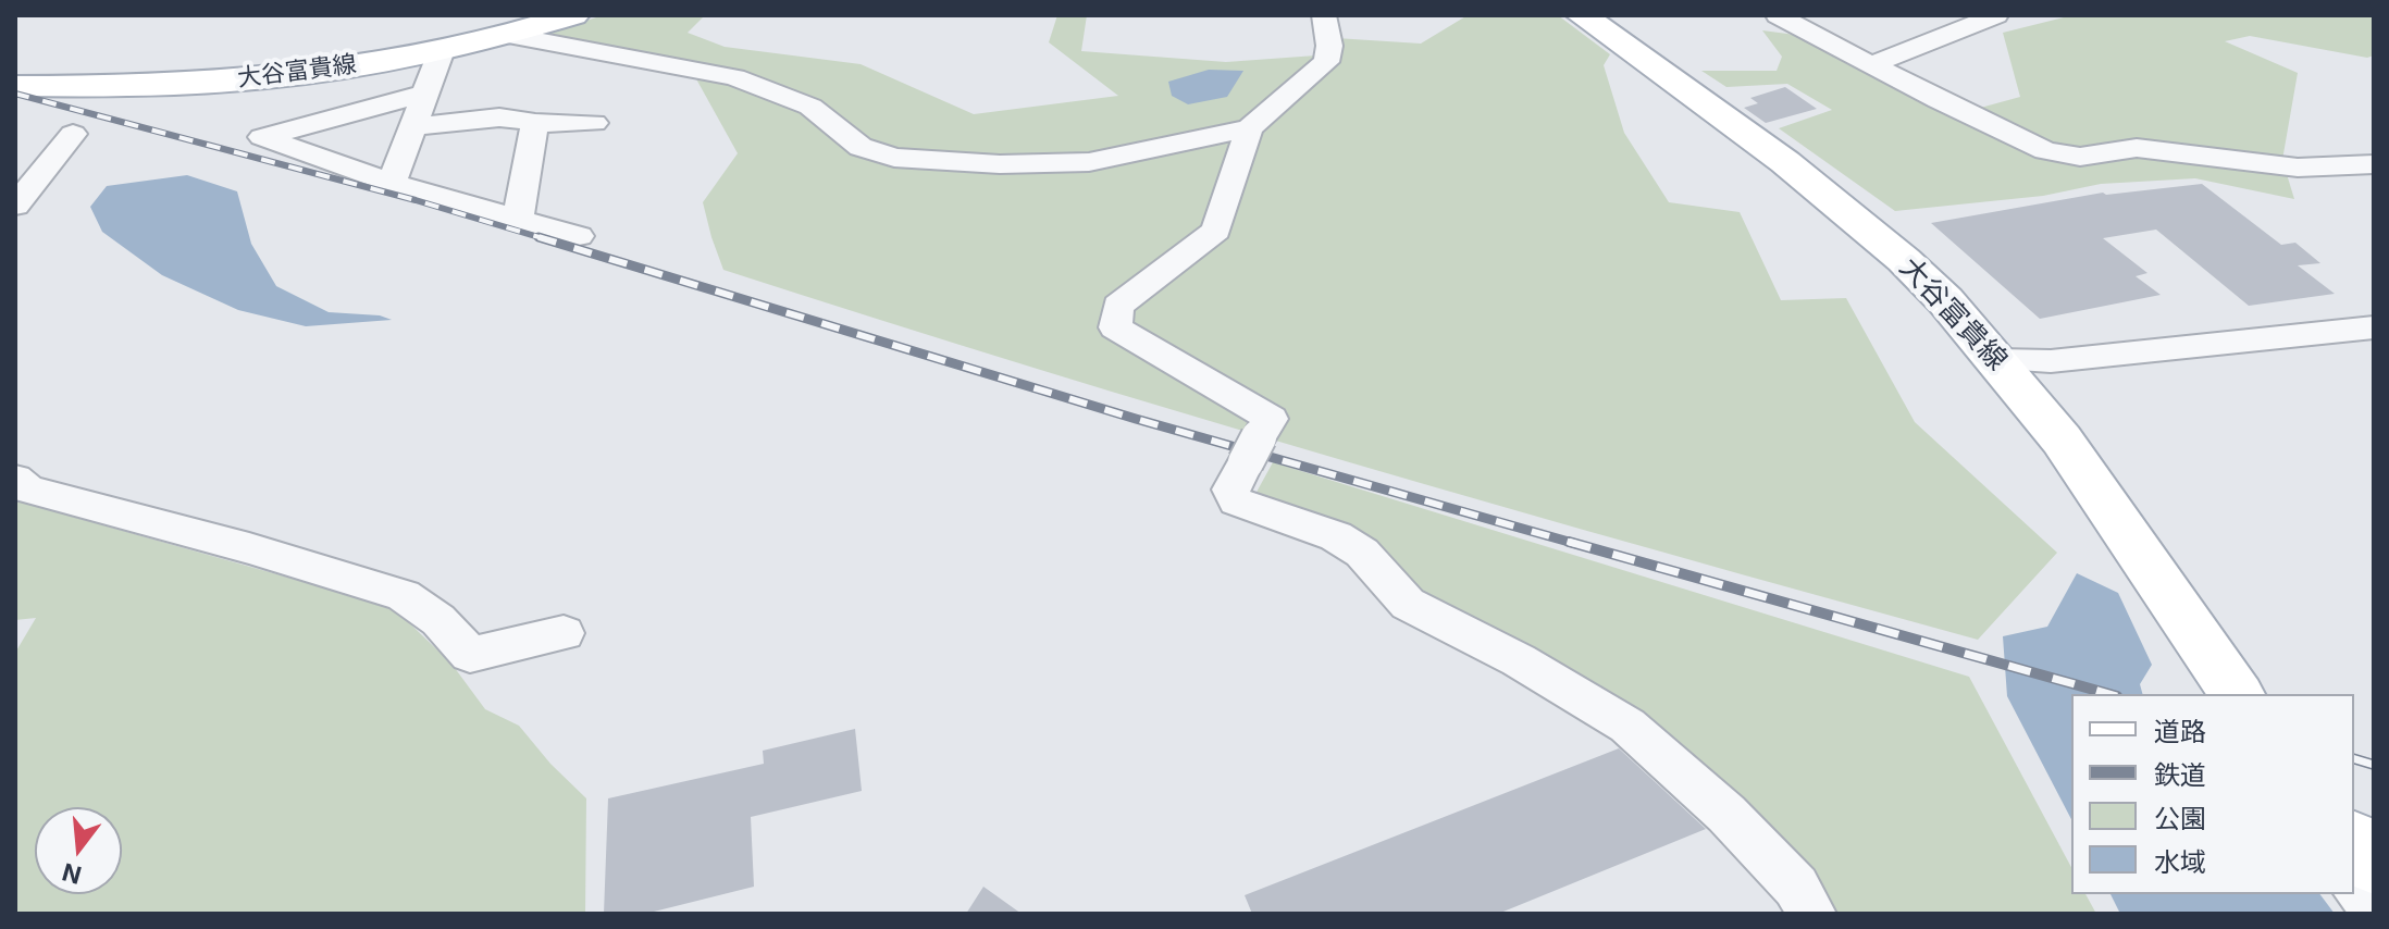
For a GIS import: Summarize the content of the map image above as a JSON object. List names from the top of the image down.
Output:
{
  "streets": {
    "main road": ["大谷富貴線"]
  },
  "legend": [
    "道路",
    "鉄道",
    "公園",
    "水域"
  ],
  "north": "bottom"
}
